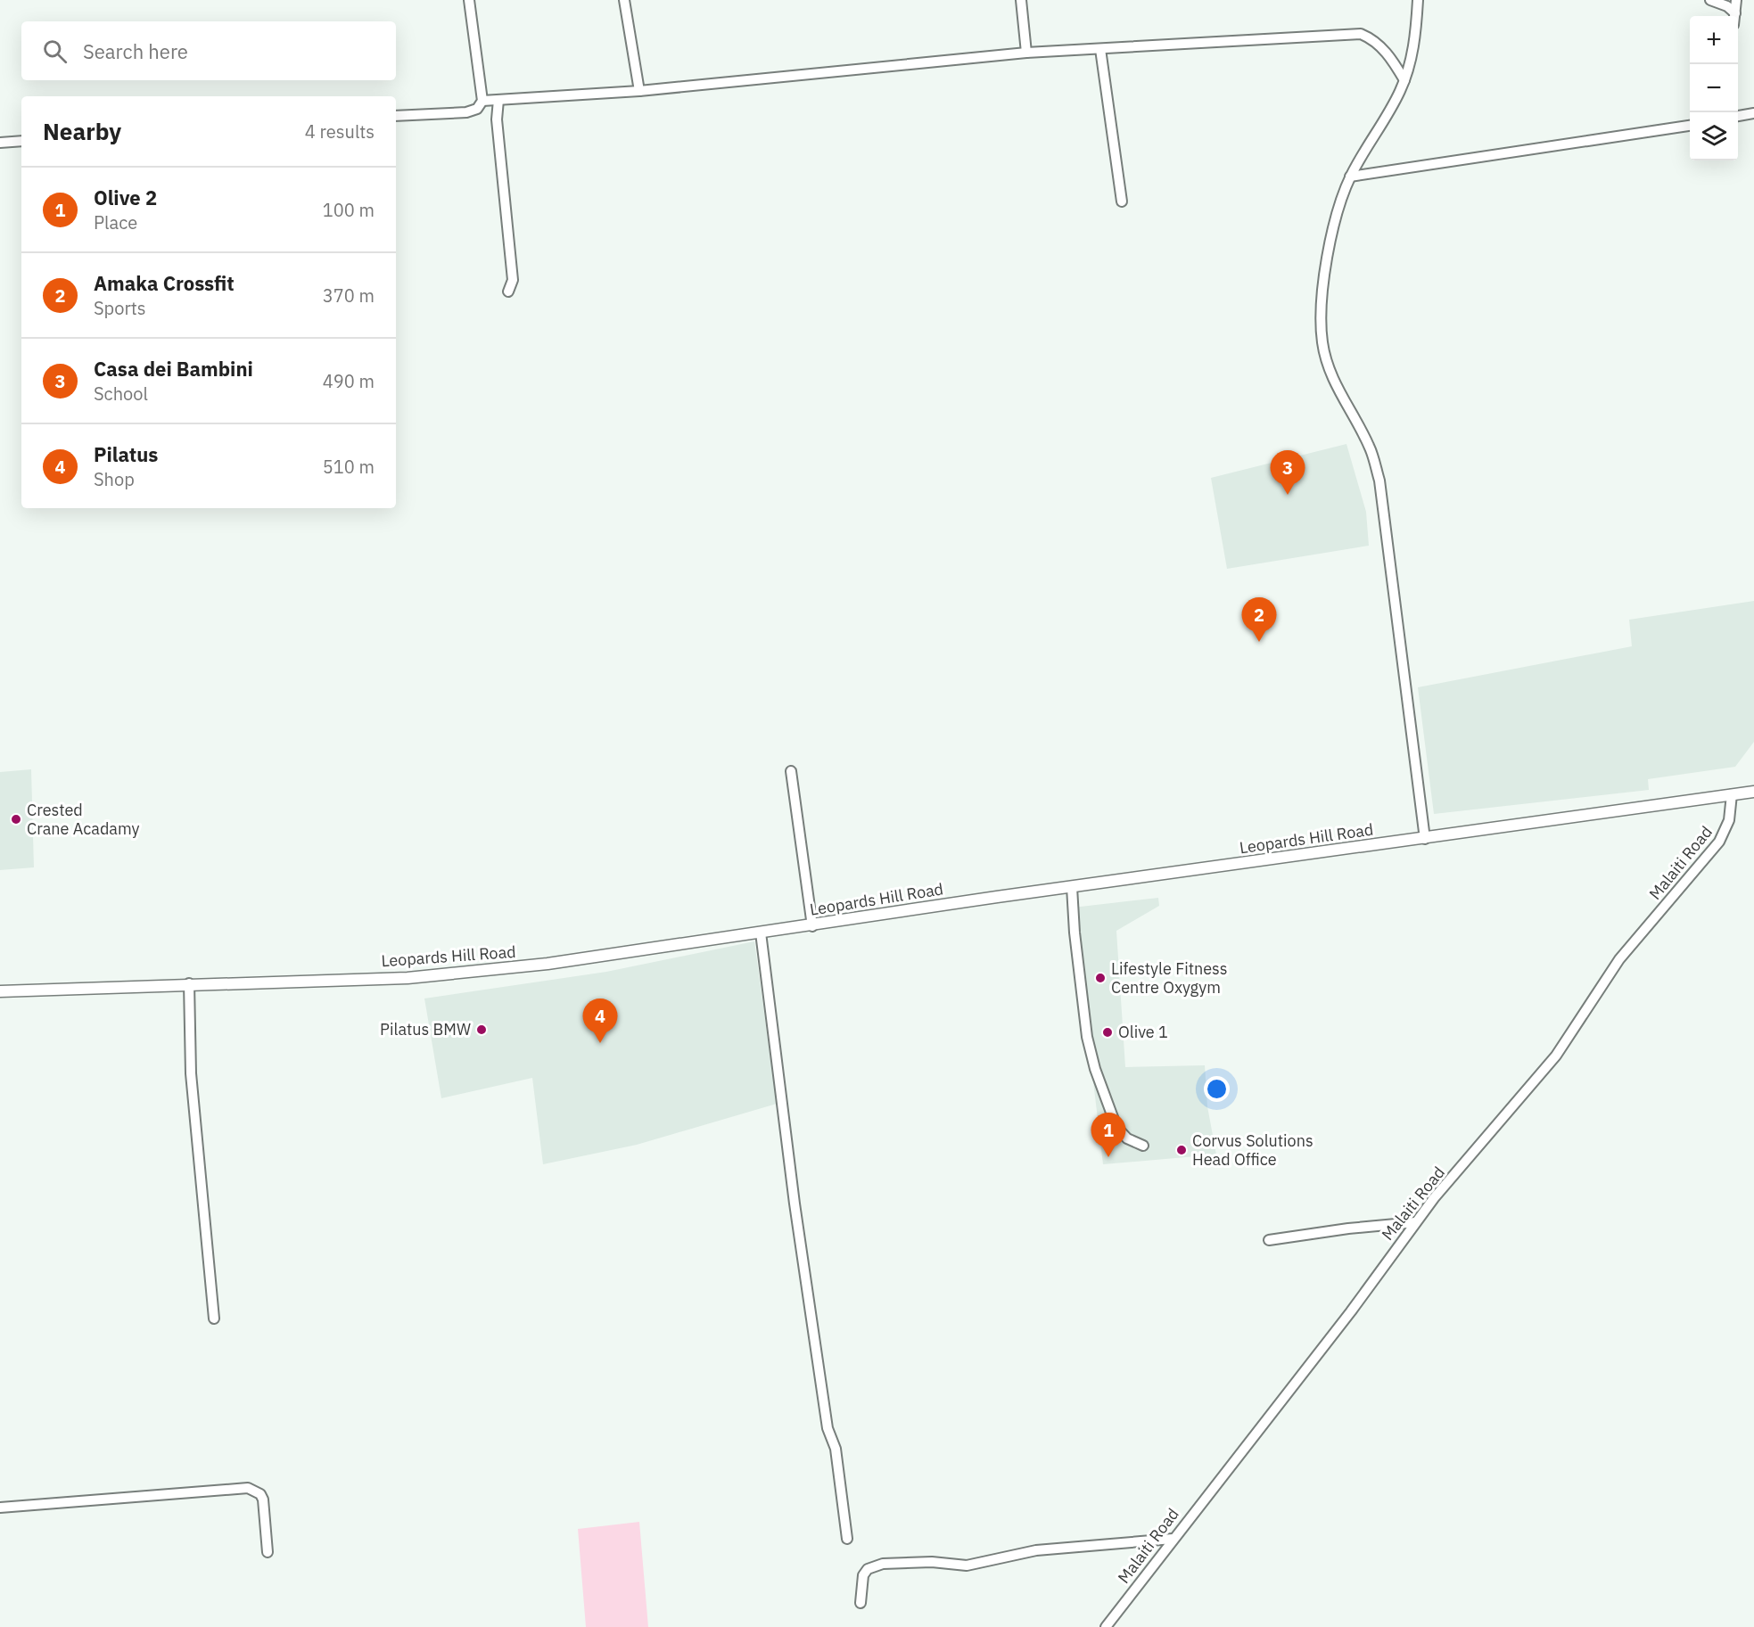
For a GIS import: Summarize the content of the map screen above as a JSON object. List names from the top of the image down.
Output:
{
  "streets": {
    "main road": ["Leopards Hill Road"],
    "street": ["Malaiti Road"]
  },
  "crossings": [
    ["Leopards Hill Road", "Malaiti Road"]
  ],
  "places": [
    "Crested Crane Acadamy",
    "Lifestyle Fitness Centre Oxygym",
    "Pilatus BMW",
    "Olive 1",
    "Corvus Solutions Head Office"
  ],
  "page": {
    "map_buttons": ["+", "−"],
    "search": "Search here",
    "heading": ["Nearby", "4 results"],
    "list": [
      {
        "mark": "1",
        "name": "Olive 2",
        "note": "Place",
        "value": "100 m"
      },
      {
        "mark": "2",
        "name": "Amaka Crossfit",
        "note": "Sports",
        "value": "370 m"
      },
      {
        "mark": "3",
        "name": "Casa dei Bambini",
        "note": "School",
        "value": "490 m"
      },
      {
        "mark": "4",
        "name": "Pilatus",
        "note": "Shop",
        "value": "510 m"
      }
    ],
    "pins": [
      "3",
      "2",
      "4",
      "1"
    ]
  }
}
